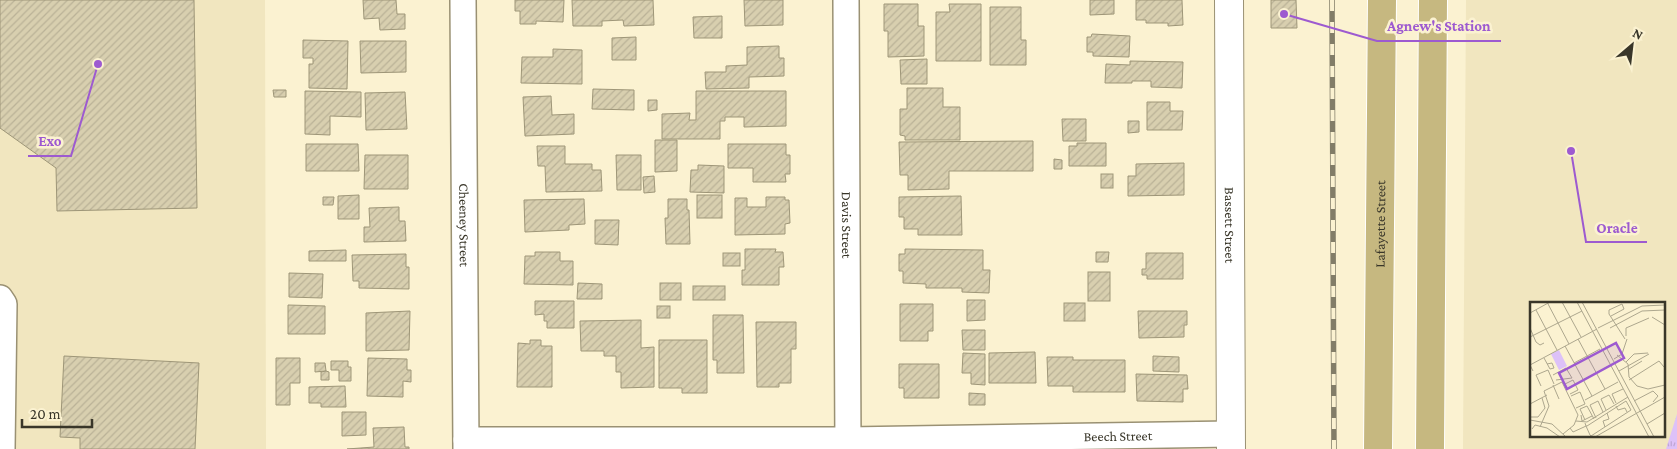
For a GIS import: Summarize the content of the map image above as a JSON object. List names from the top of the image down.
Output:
{
  "streets": {
    "main road": ["Lafayette Street"],
    "street": [
      "Cheeney Street",
      "Davis Street",
      "Bassett Street",
      "Beech Street"
    ]
  },
  "crossings": [
    ["Cheeney Street", "Beech Street"],
    ["Davis Street", "Beech Street"],
    ["Bassett Street", "Beech Street"]
  ],
  "places": ["Agnew's Station", "Exo", "Oracle"],
  "scale_bar": "20 m",
  "north": "top right"
}
